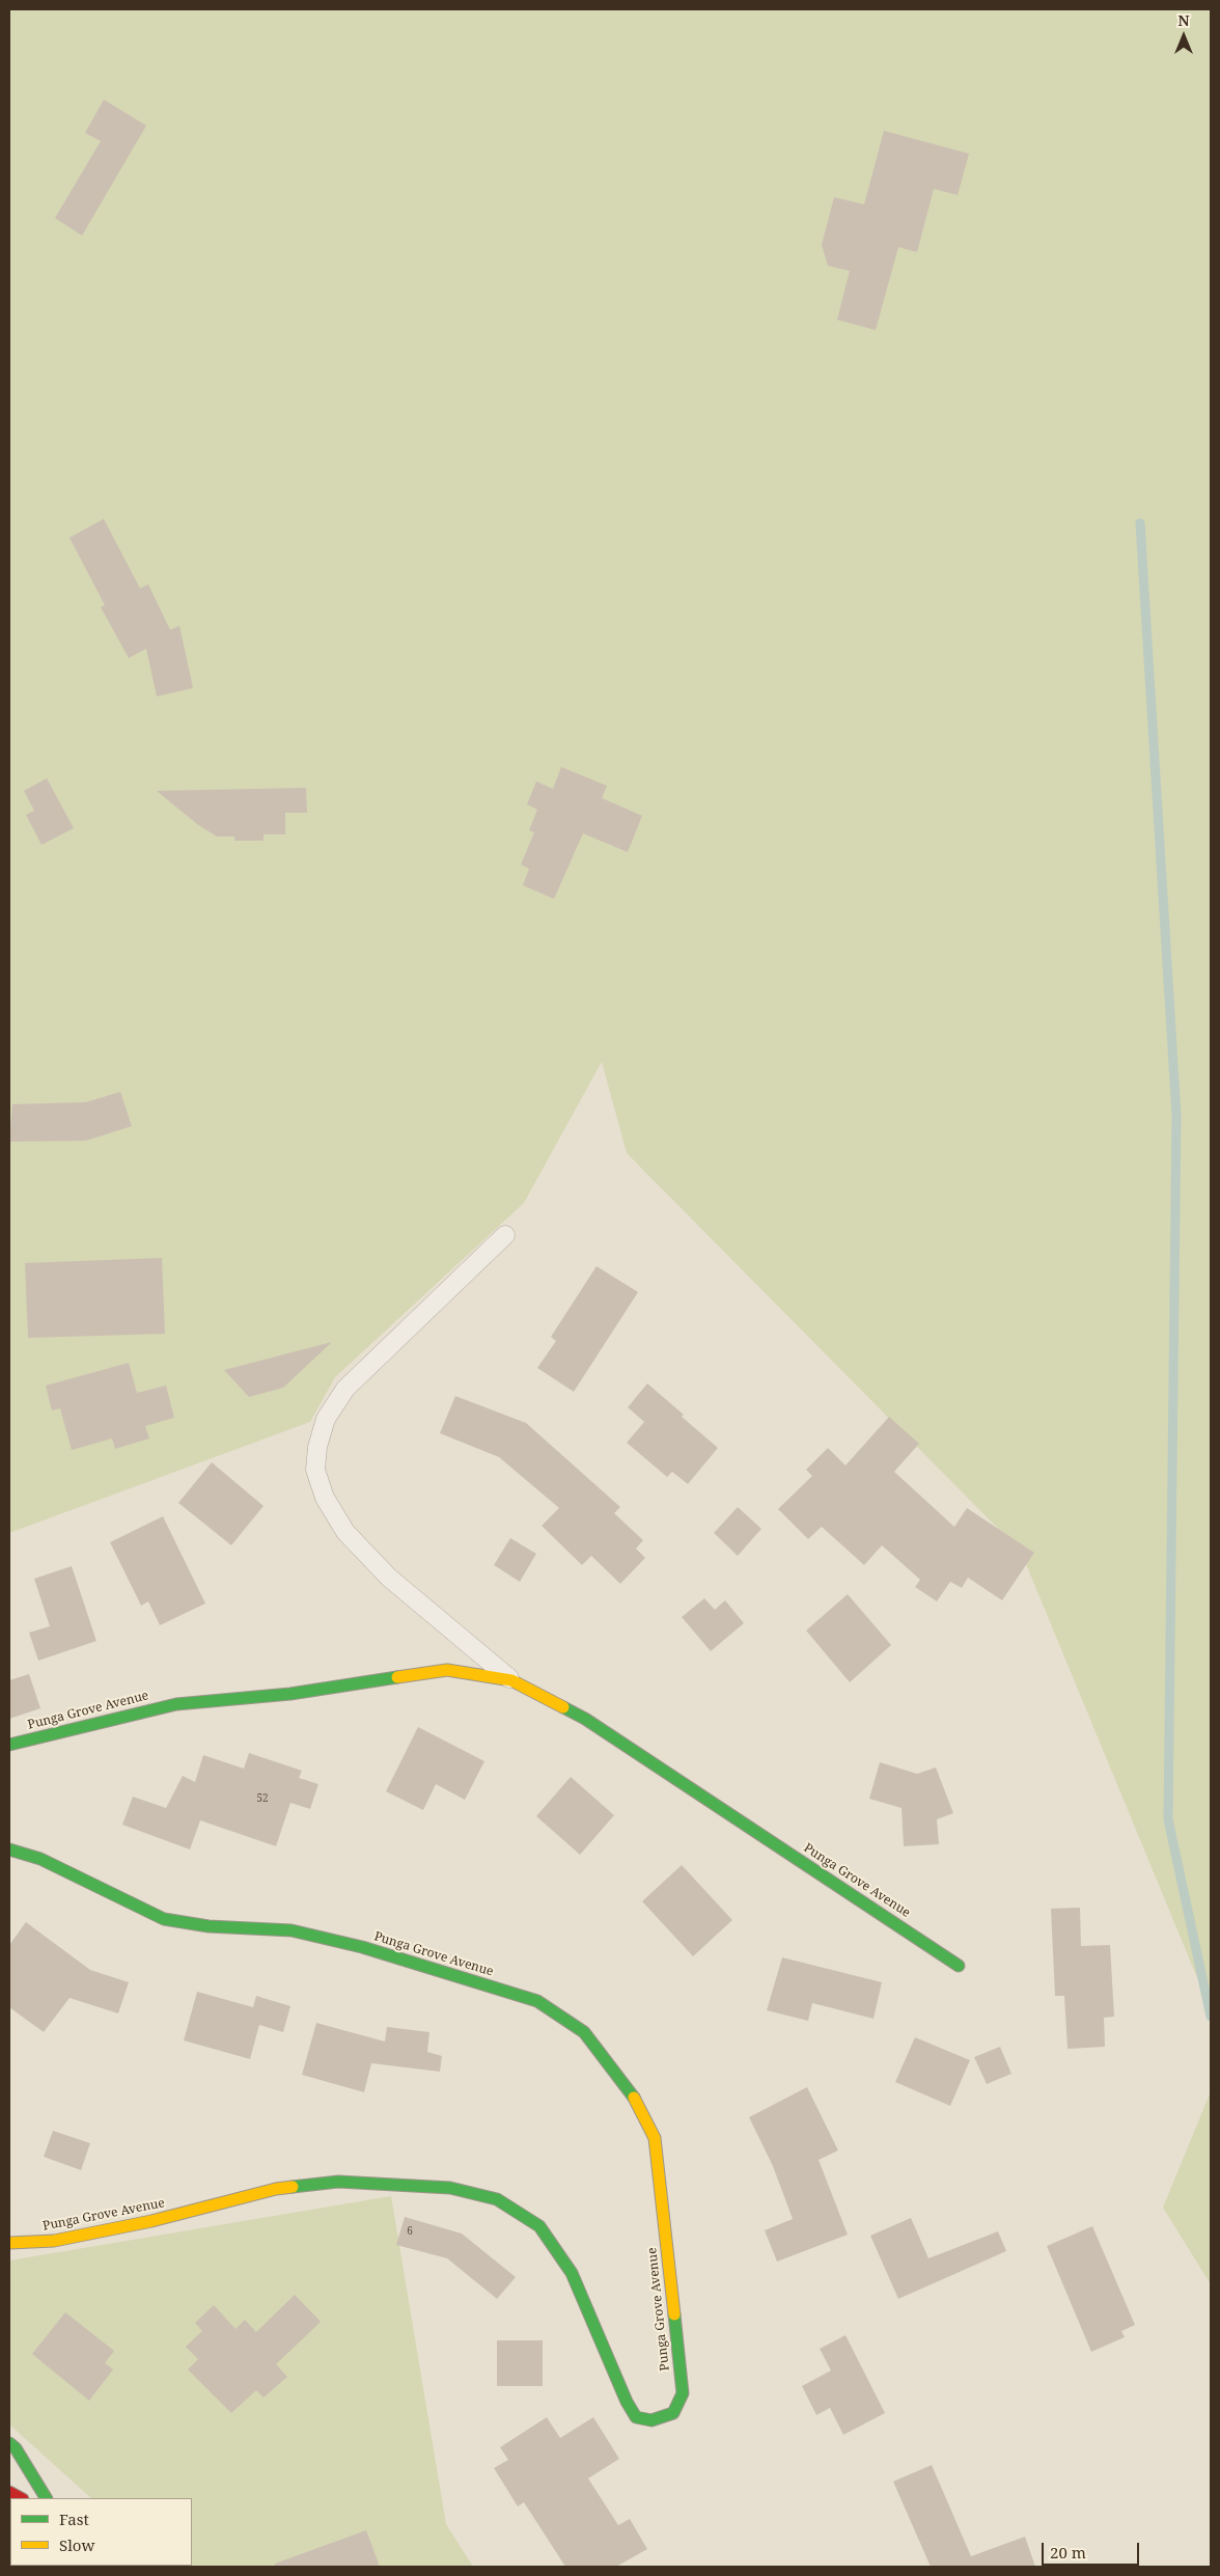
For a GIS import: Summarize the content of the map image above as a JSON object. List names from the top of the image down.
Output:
{
  "streets": {
    "street": ["Punga Grove Avenue"]
  },
  "house_numbers": ["52", "6"],
  "legend": ["Fast", "Slow"],
  "scale_bar": "20 m",
  "north": "top"
}
